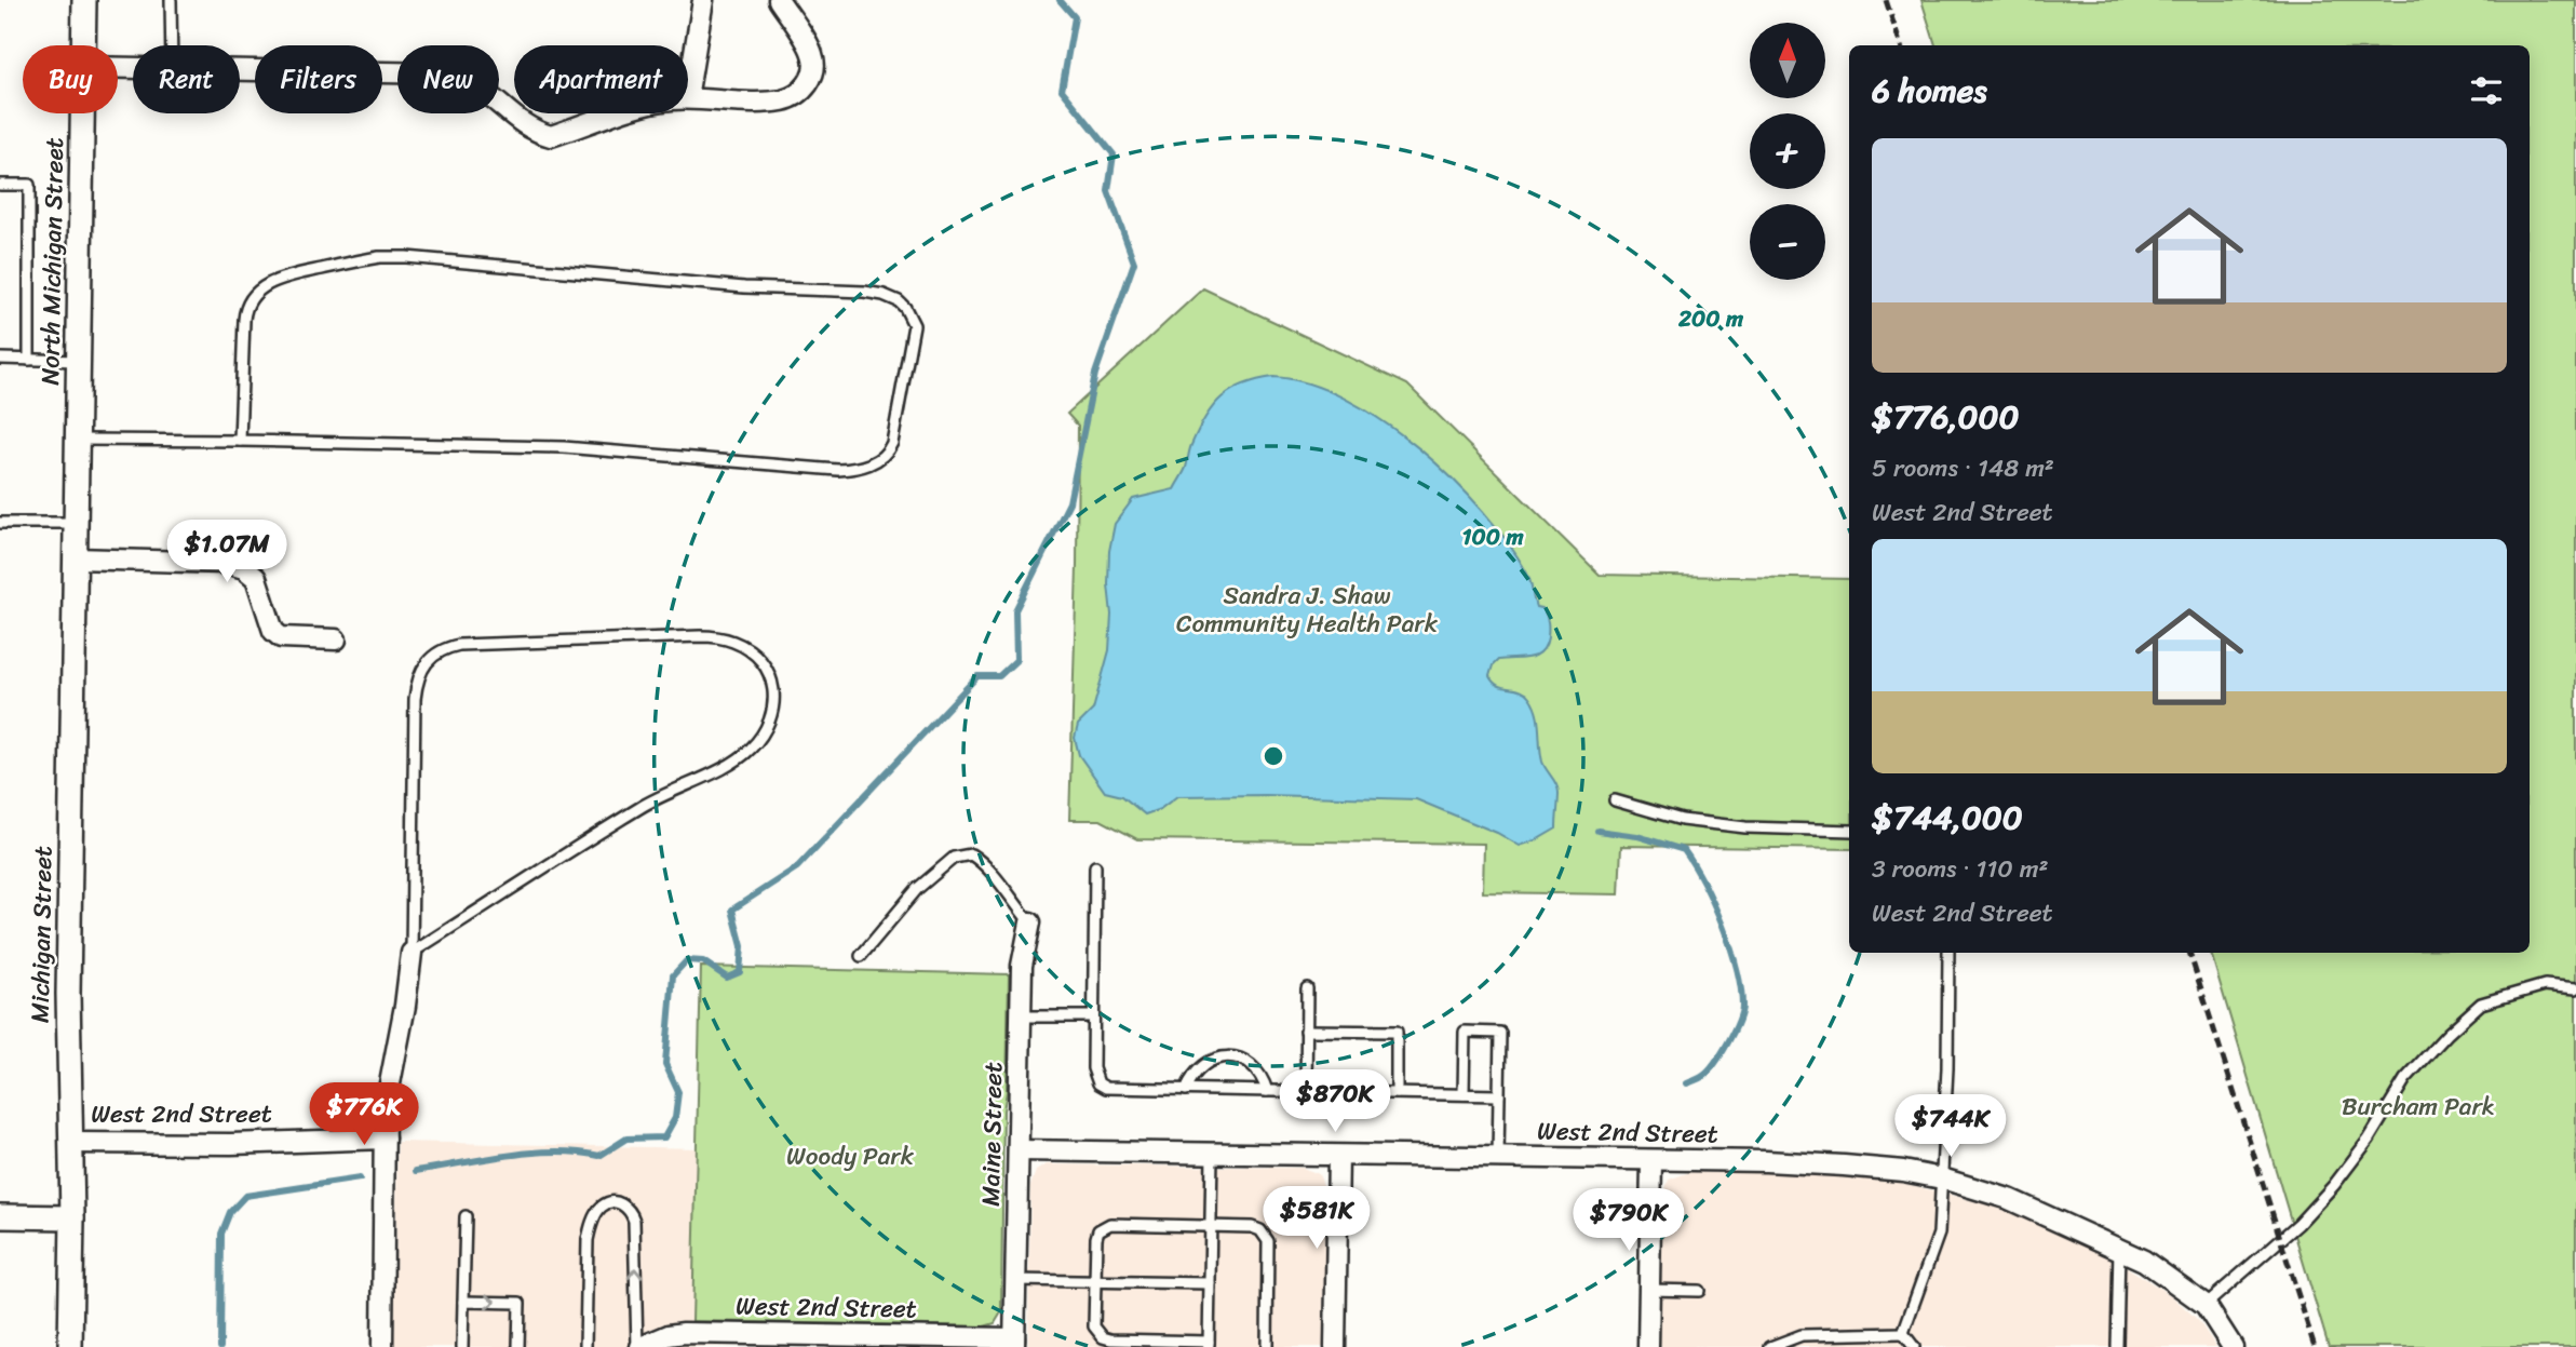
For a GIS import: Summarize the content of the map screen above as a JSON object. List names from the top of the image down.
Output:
{
  "streets": {
    "street": [
      "North Michigan Street",
      "Michigan Street",
      "West 2nd Street",
      "Maine Street"
    ]
  },
  "crossings": [
    ["North Michigan Street", "Michigan Street"],
    ["Michigan Street", "West 2nd Street"],
    ["West 2nd Street", "Maine Street"]
  ],
  "parks": ["Sandra J. Shaw Community Health Park", "Burcham Park", "Woody Park"],
  "north": "top",
  "page": {
    "map_buttons": ["+", "−"],
    "chip": [
      "Buy",
      "Rent",
      "Filters",
      "New",
      "Apartment"
    ],
    "heading": "6 homes",
    "list": [
      {
        "name": "$776,000",
        "note": "5 rooms · 148 m² · West 2nd Street"
      },
      {
        "name": "$744,000",
        "note": "3 rooms · 110 m² · West 2nd Street"
      }
    ],
    "price": [
      "$1.07M",
      "$870K",
      "$776K",
      "$744K",
      "$581K",
      "$790K"
    ]
  },
  "rings": ["200 m", "100 m"]
}
